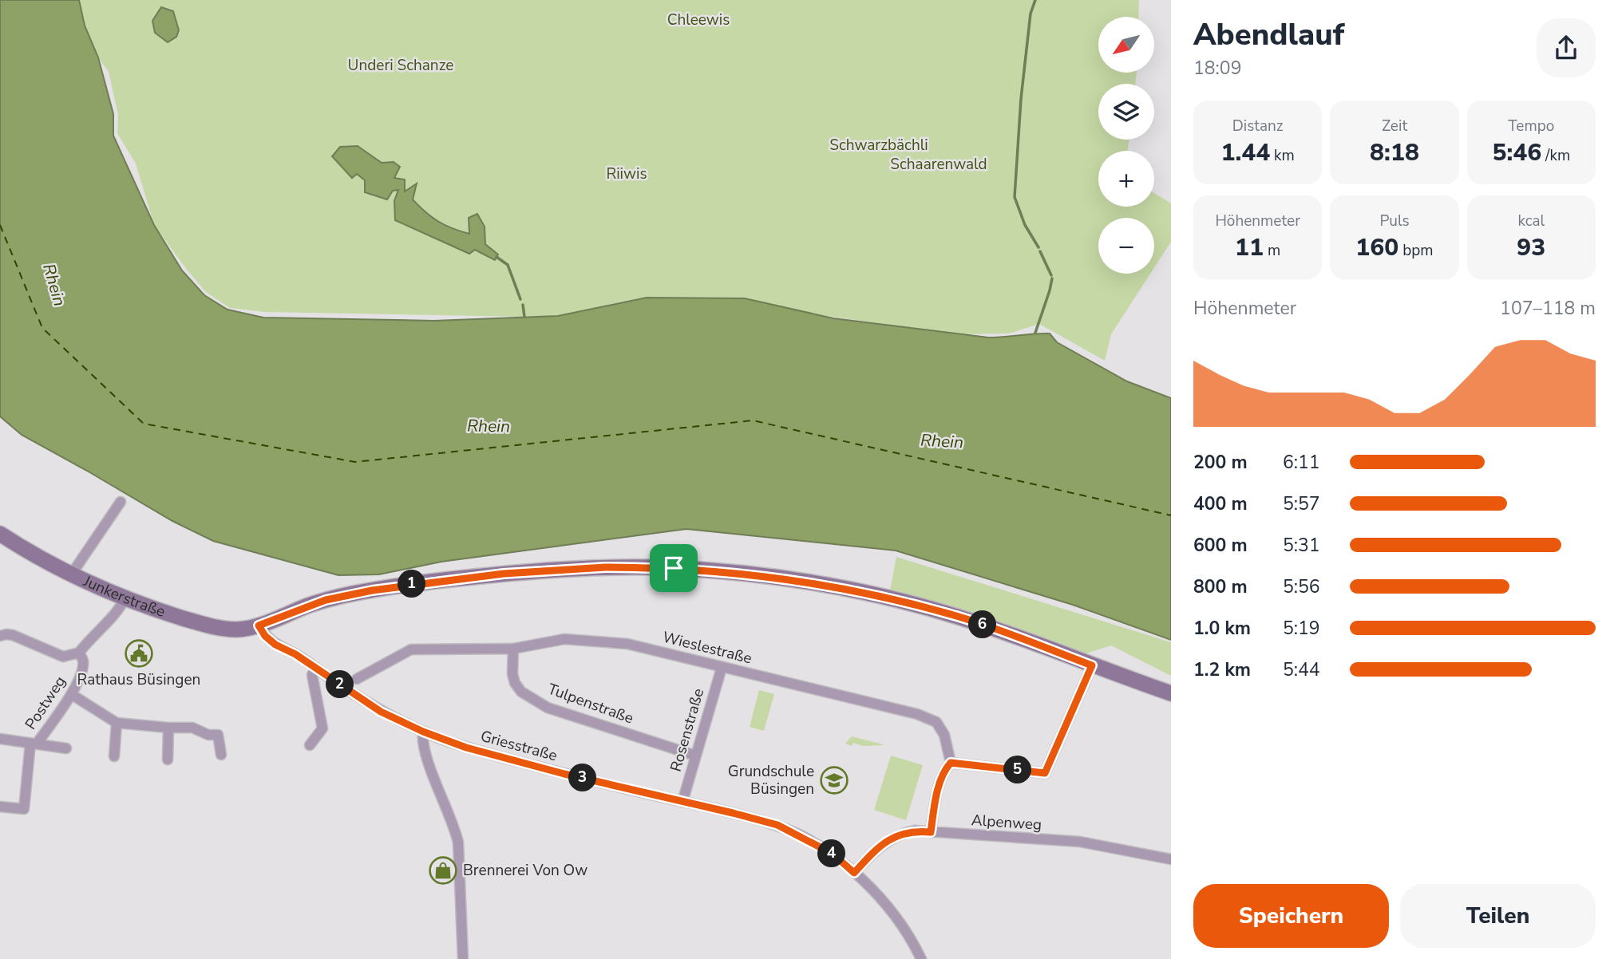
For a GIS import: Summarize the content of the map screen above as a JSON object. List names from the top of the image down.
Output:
{
  "streets": {
    "main road": ["Junkerstraße"],
    "street": [
      "Wieslestraße",
      "Postweg",
      "Tulpenstraße",
      "Rosenstraße",
      "Griesstraße",
      "Alpenweg"
    ]
  },
  "crossings": [
    ["Junkerstraße", "Griesstraße"],
    ["Wieslestraße", "Tulpenstraße"],
    ["Wieslestraße", "Rosenstraße"],
    ["Tulpenstraße", "Rosenstraße"],
    ["Rosenstraße", "Griesstraße"],
    ["Griesstraße", "Alpenweg"]
  ],
  "water": ["Rhein"],
  "parks": [
    "Chleewis",
    "Underi Schanze",
    "Schwarzbächli",
    "Schaarenwald",
    "Riiwis"
  ],
  "places": {
    "public building": ["Rathaus Büsingen"],
    "school or university": ["Grundschule Büsingen"],
    "shop": ["Brennerei Von Ow"]
  },
  "north": "bottom left",
  "page": {
    "heading": ["Abendlauf", "18:09"],
    "map_buttons": ["+", "−"],
    "stats": [
      ["Distanz", "1.44 km"],
      ["Zeit", "8:18"],
      ["Tempo", "5:46 /km"],
      ["Höhenmeter", "11 m"],
      ["Puls", "160 bpm"],
      ["kcal", "93"]
    ],
    "chart": ["Höhenmeter", "107–118 m"],
    "list": [
      {
        "name": "200 m",
        "note": "6:11"
      },
      {
        "name": "400 m",
        "note": "5:57"
      },
      {
        "name": "600 m",
        "note": "5:31"
      },
      {
        "name": "800 m",
        "note": "5:56"
      },
      {
        "name": "1.0 km",
        "note": "5:19"
      },
      {
        "name": "1.2 km",
        "note": "5:44"
      }
    ],
    "pins": [
      "1",
      "6",
      "2",
      "5",
      "3",
      "4"
    ],
    "buttons": ["Speichern", "Teilen"]
  }
}
